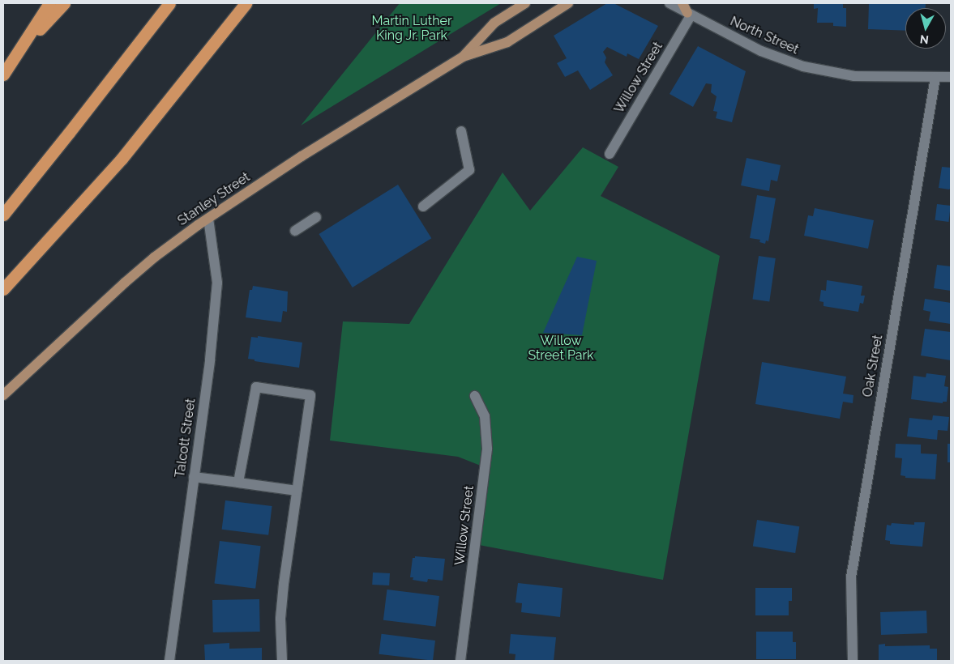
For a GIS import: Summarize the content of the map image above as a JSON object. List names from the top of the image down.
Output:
{
  "streets": {
    "main road": ["Stanley Street"],
    "street": [
      "North Street",
      "Willow Street",
      "Oak Street",
      "Talcott Street"
    ]
  },
  "crossings": [
    ["North Street", "Willow Street"],
    ["North Street", "Oak Street"],
    ["Stanley Street", "Talcott Street"]
  ],
  "parks": ["Martin Luther King Jr. Park", "Willow Street Park"],
  "north": "bottom"
}
